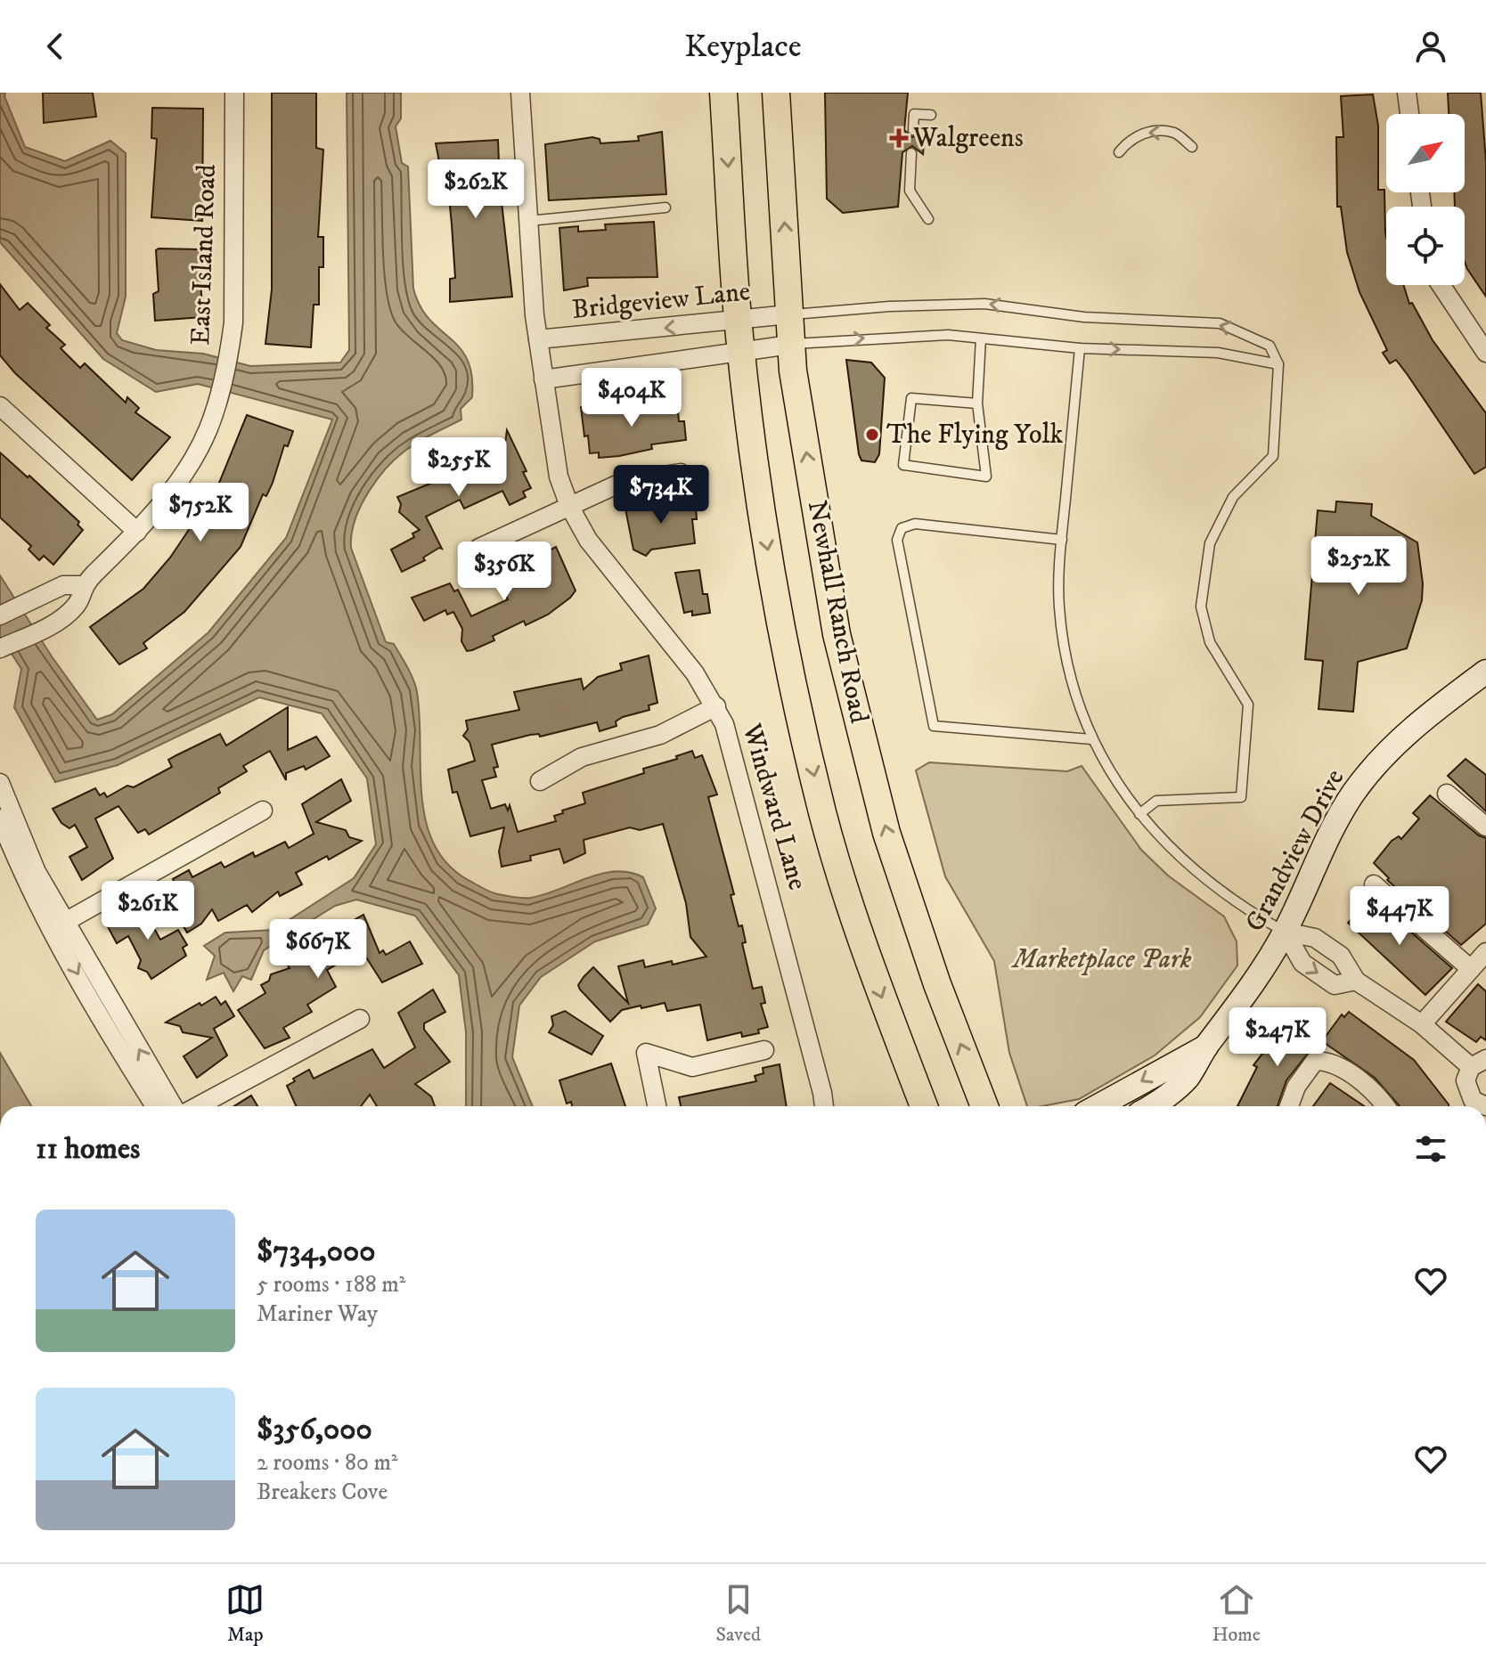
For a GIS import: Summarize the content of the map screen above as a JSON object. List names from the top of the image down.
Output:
{
  "streets": {
    "main road": ["Newhall Ranch Road"],
    "street": [
      "East Island Road",
      "Bridgeview Lane",
      "Windward Lane",
      "Grandview Drive"
    ]
  },
  "crossings": [
    ["Bridgeview Lane", "Newhall Ranch Road"],
    ["Bridgeview Lane", "Windward Lane"]
  ],
  "parks": ["Marketplace Park"],
  "places": {
    "health": ["Walgreens"],
    "other": ["The Flying Yolk"]
  },
  "north": "top right",
  "page": {
    "header": "Keyplace",
    "price": [
      "$262K",
      "$404K",
      "$255K",
      "$734K",
      "$752K",
      "$252K",
      "$356K",
      "$261K",
      "$447K",
      "$667K",
      "$247K"
    ],
    "heading": "11 homes",
    "list": [
      {
        "name": "$734,000",
        "note": "5 rooms · 188 m² · Mariner Way"
      },
      {
        "name": "$356,000",
        "note": "2 rooms · 80 m² · Breakers Cove"
      }
    ],
    "tabs": ["Map", "Saved", "Home"]
  }
}
